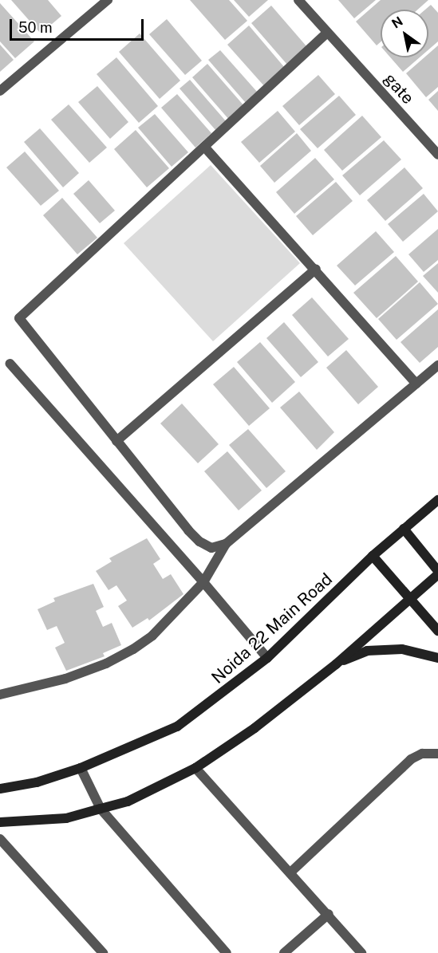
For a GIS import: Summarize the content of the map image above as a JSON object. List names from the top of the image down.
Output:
{
  "streets": {
    "street": ["gate", "Noida 22 Main Road"]
  },
  "scale_bar": "50 m",
  "north": "top left"
}
